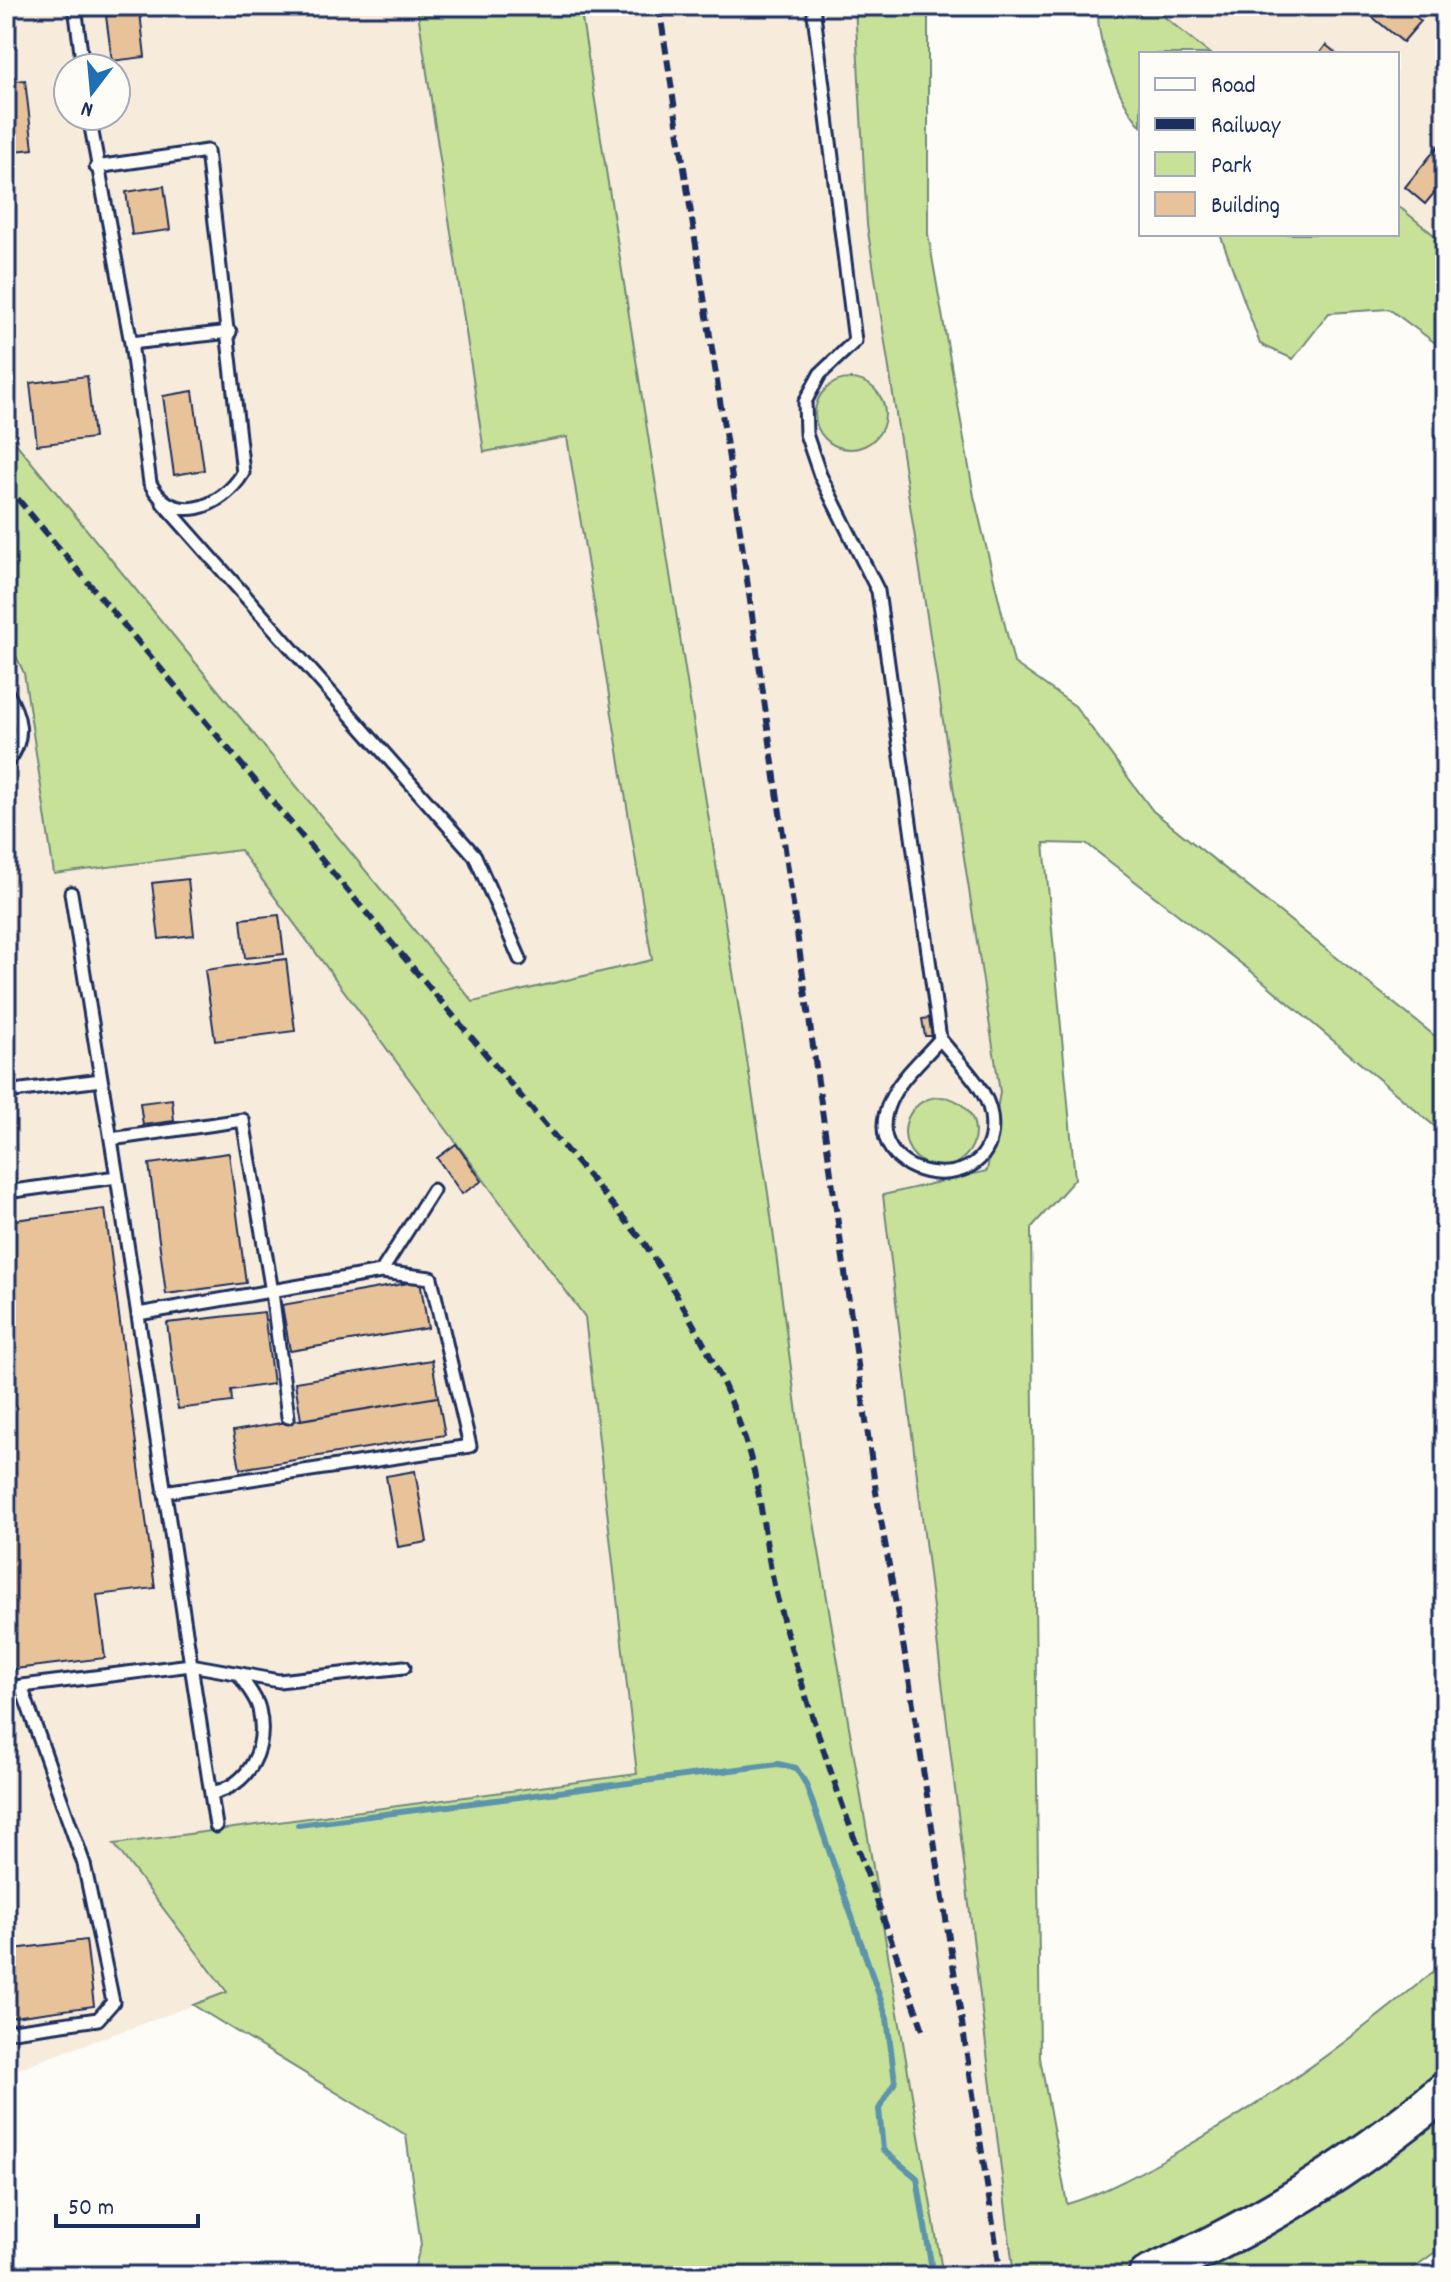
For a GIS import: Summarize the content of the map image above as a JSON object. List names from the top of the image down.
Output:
{
  "legend": [
    "Road",
    "Railway",
    "Park",
    "Building"
  ],
  "scale_bar": "50 m",
  "north": "bottom"
}
